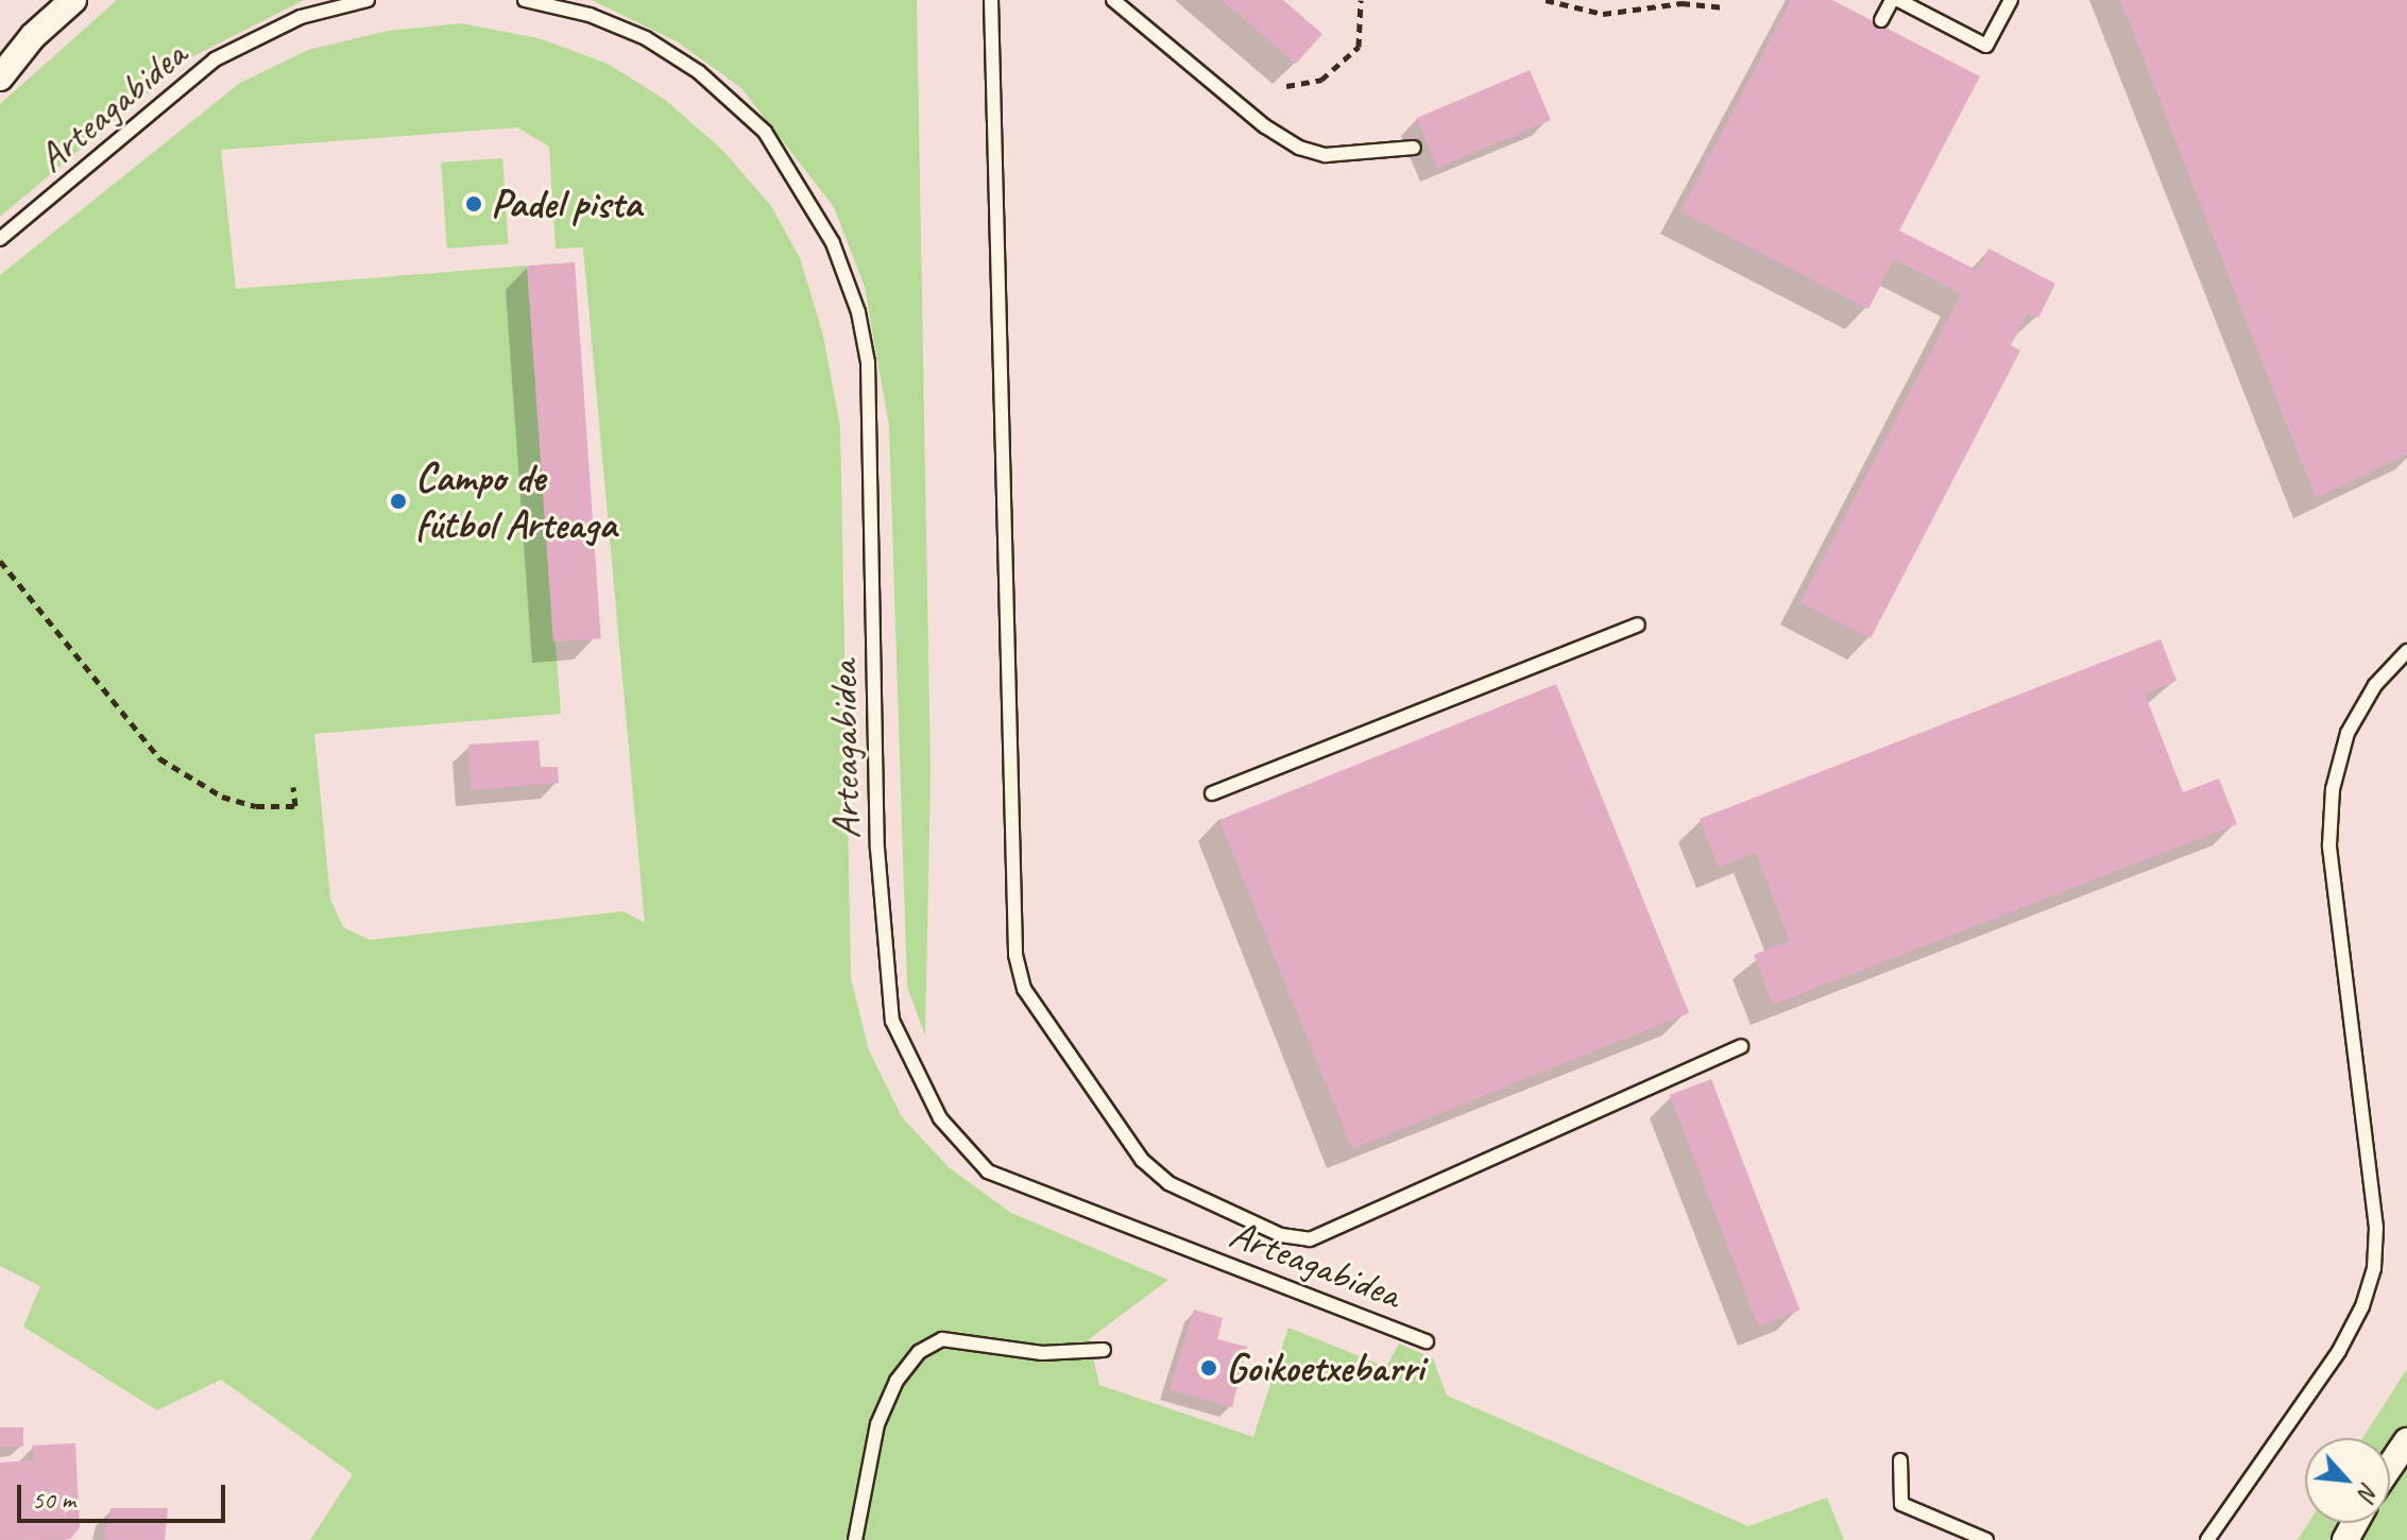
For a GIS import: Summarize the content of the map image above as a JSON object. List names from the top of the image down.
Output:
{
  "streets": {
    "lane": ["Arteagabidea"]
  },
  "places": ["Padel pista", "Campo de fútbol Arteaga", "Goikoetxebarri"],
  "scale_bar": "50 m",
  "north": "bottom right"
}
